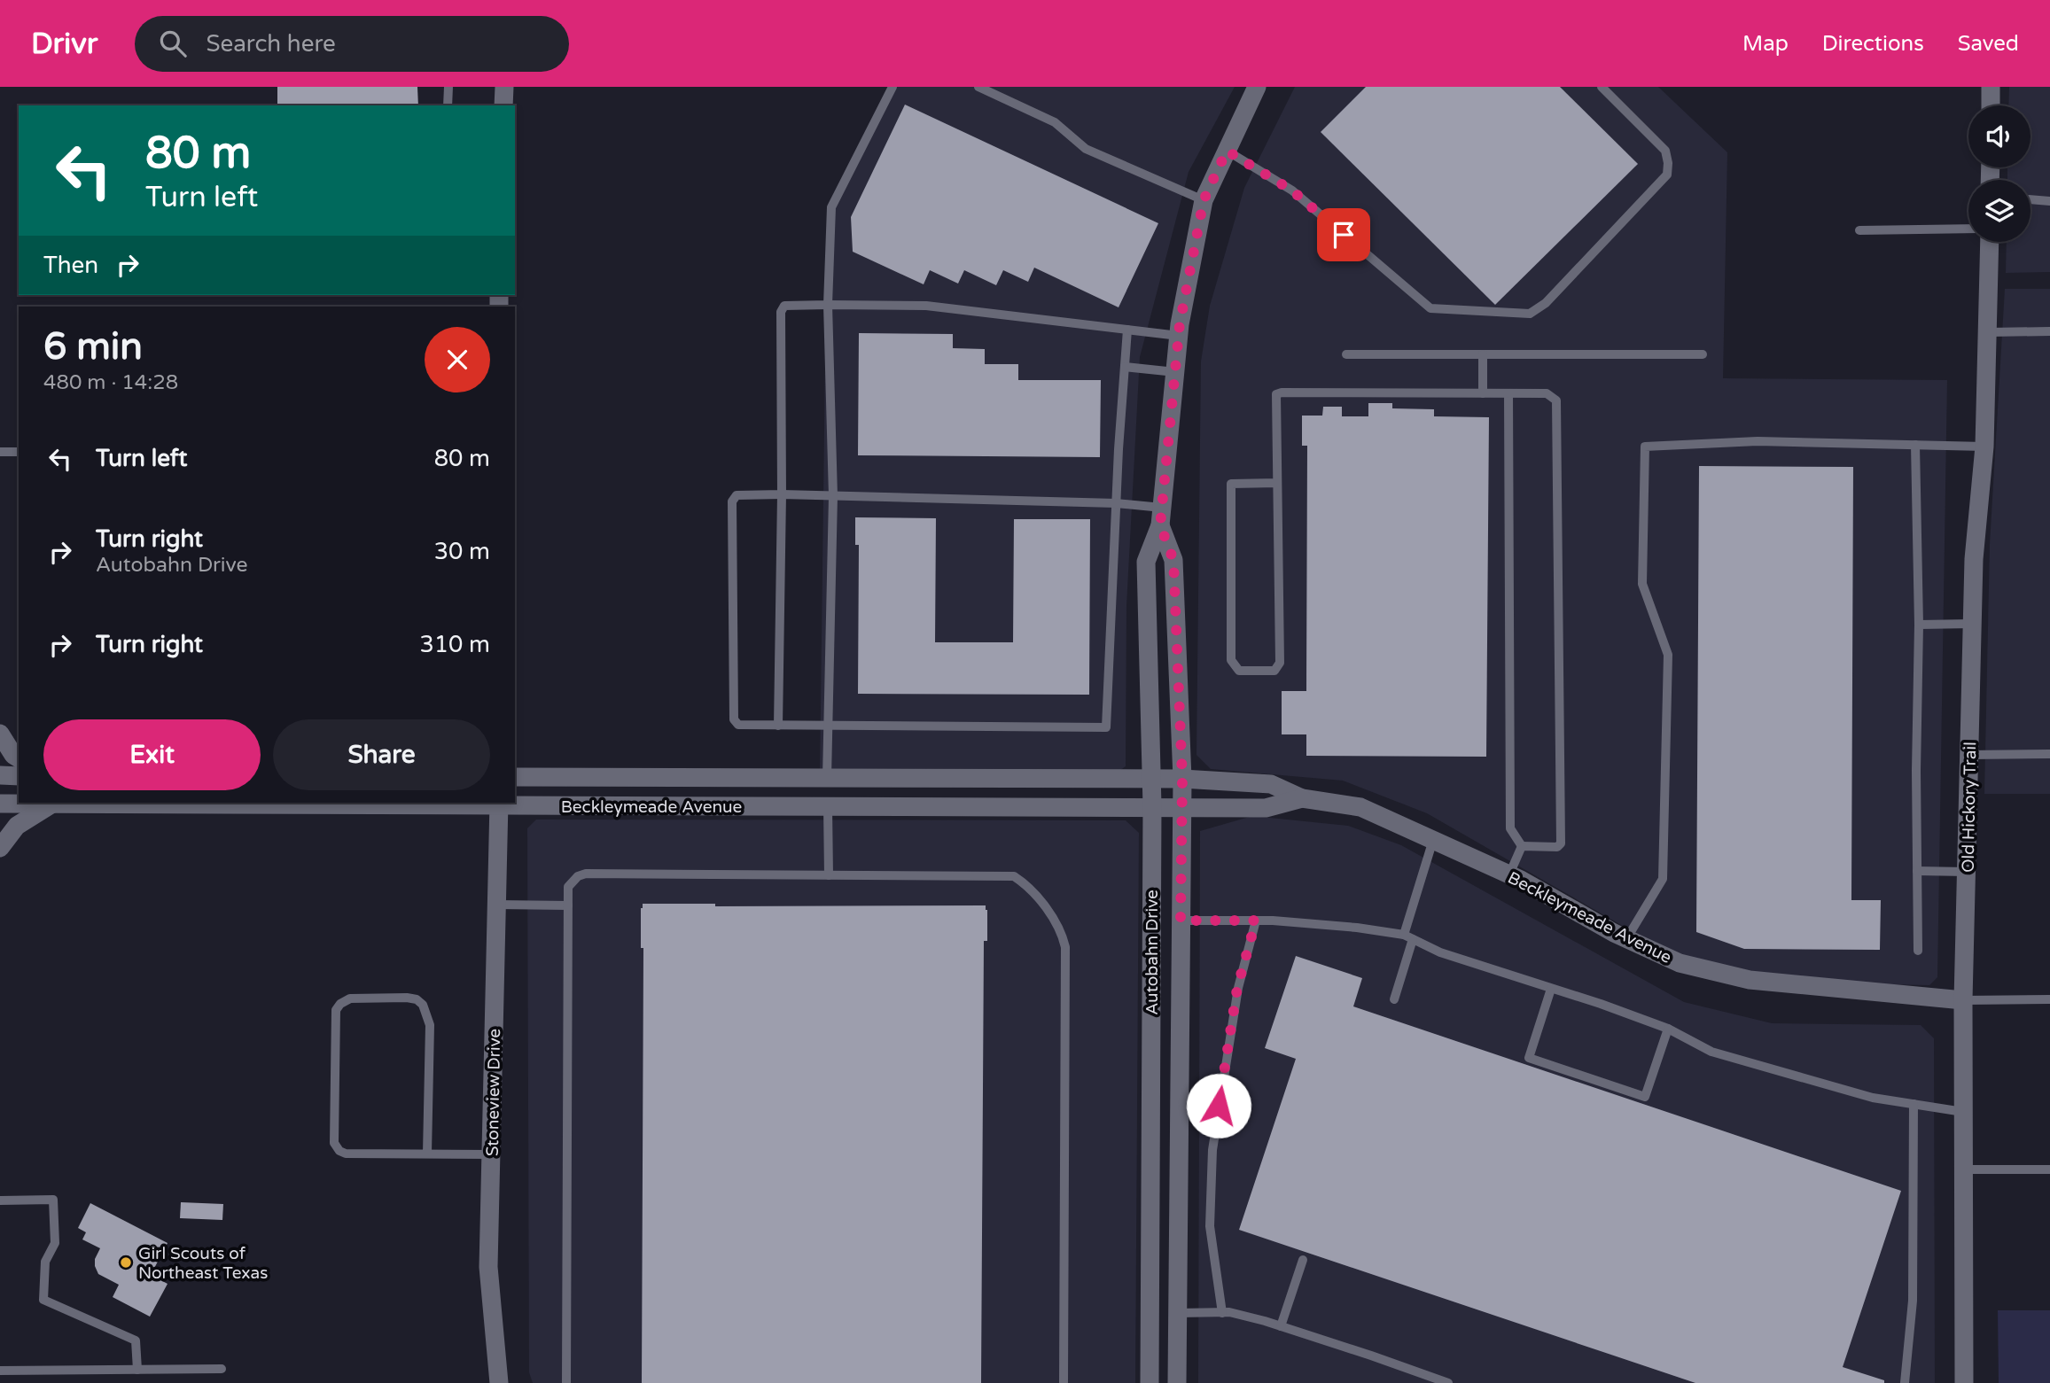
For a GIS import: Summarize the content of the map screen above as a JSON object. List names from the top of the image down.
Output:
{
  "streets": {
    "street": [
      "Beckleymeade Avenue",
      "Old Hickory Trail",
      "Autobahn Drive",
      "Stoneview Drive"
    ]
  },
  "crossings": [
    ["Beckleymeade Avenue", "Old Hickory Trail"],
    ["Beckleymeade Avenue", "Autobahn Drive"],
    ["Beckleymeade Avenue", "Stoneview Drive"]
  ],
  "places": ["Girl Scouts of Northeast Texas"],
  "page": {
    "header": "Drivr",
    "search": "Search here",
    "nav": ["Map", "Directions", "Saved"],
    "turn": ["80 m", "Turn left"],
    "then": "Then",
    "heading": ["6 min", "480 m · 14:28"],
    "list": [
      {
        "name": "Turn left",
        "value": "80 m"
      },
      {
        "name": "Turn right",
        "note": "Autobahn Drive",
        "value": "30 m"
      },
      {
        "name": "Turn right",
        "value": "310 m"
      }
    ],
    "buttons": ["Exit", "Share"]
  }
}
